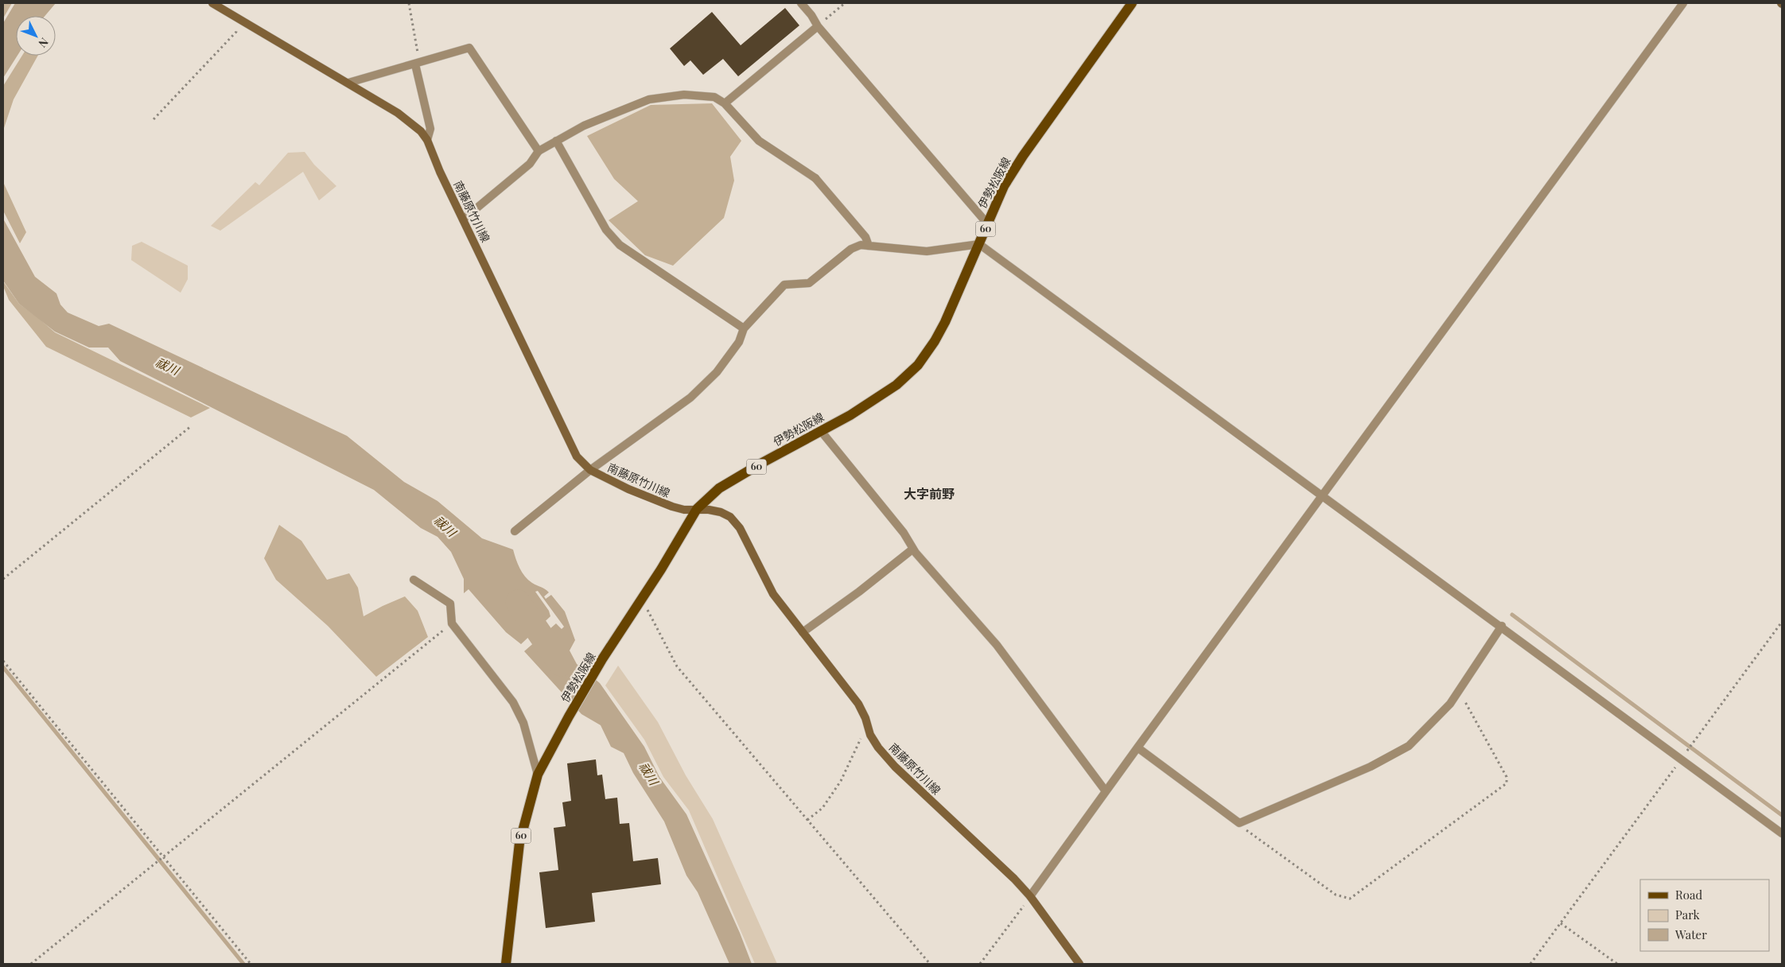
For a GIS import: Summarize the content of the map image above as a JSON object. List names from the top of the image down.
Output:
{
  "streets": {
    "main road": ["伊勢松阪線", "南藤原竹川線", "60"]
  },
  "crossings": [
    ["伊勢松阪線", "南藤原竹川線"]
  ],
  "districts": ["大字前野"],
  "water": ["祓川"],
  "legend": ["Road", "Park", "Water"],
  "north": "bottom right"
}
